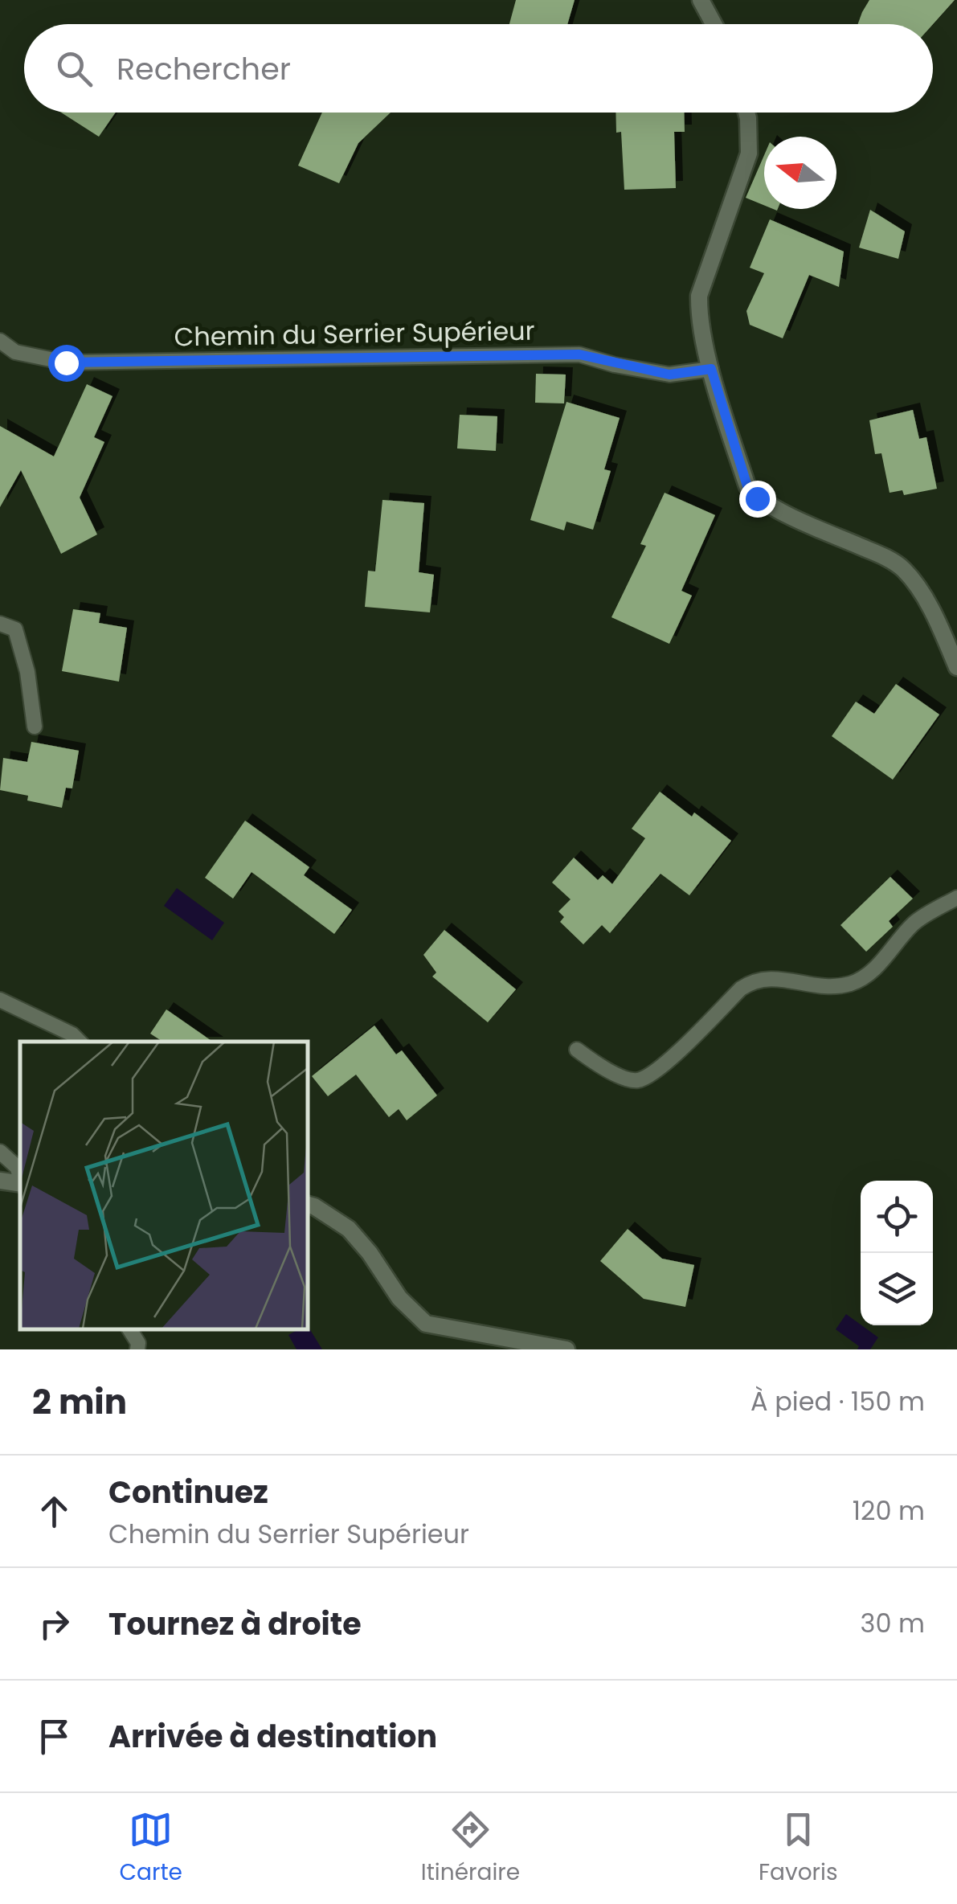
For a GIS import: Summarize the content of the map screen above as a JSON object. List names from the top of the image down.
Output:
{
  "streets": {
    "lane": ["Chemin du Serrier Supérieur"]
  },
  "north": "left",
  "page": {
    "search": "Rechercher",
    "heading": ["2 min", "À pied · 150 m"],
    "list": [
      ["Continuez", "Chemin du Serrier Supérieur", "120 m"],
      ["Tournez à droite", "30 m"],
      "Arrivée à destination"
    ],
    "nav": ["Carte", "Itinéraire", "Favoris"]
  }
}
